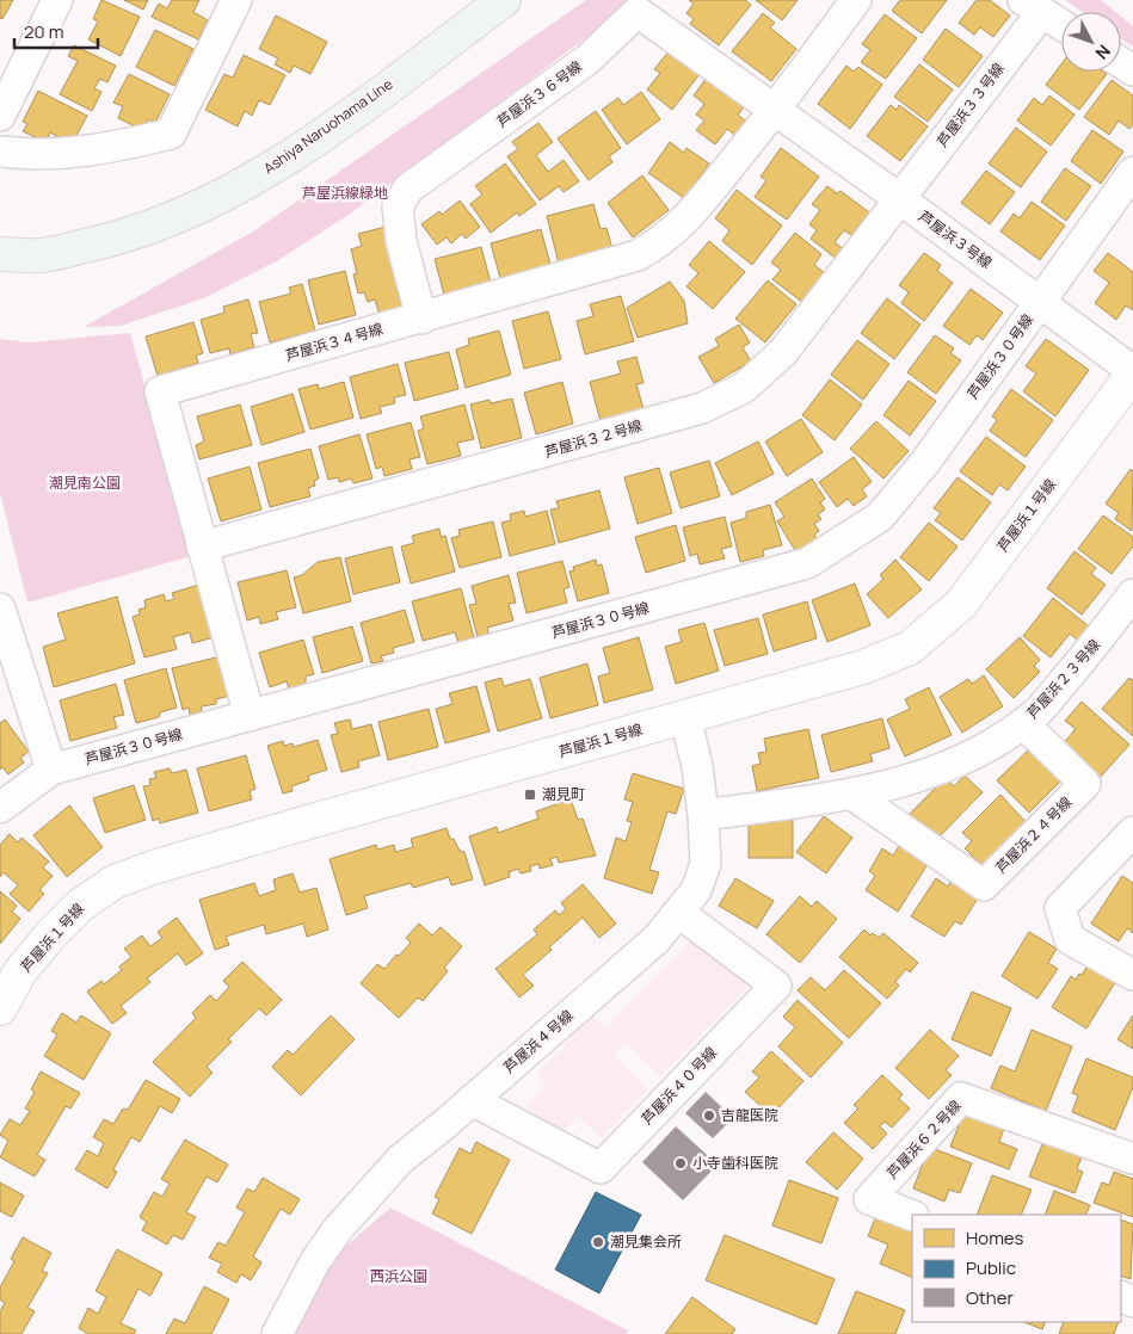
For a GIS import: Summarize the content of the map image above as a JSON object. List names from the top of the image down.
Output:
{
  "streets": {
    "main road": ["Ashiya Naruohama Line"],
    "street": [
      "芦屋浜３６号線",
      "芦屋浜３３号線",
      "芦屋浜３号線",
      "芦屋浜３４号線",
      "芦屋浜３０号線",
      "芦屋浜３２号線",
      "芦屋浜１号線",
      "芦屋浜２３号線",
      "芦屋浜２４号線",
      "芦屋浜４号線",
      "芦屋浜４０号線",
      "芦屋浜６２号線"
    ]
  },
  "crossings": [
    ["芦屋浜３６号線", "芦屋浜３号線"],
    ["芦屋浜３６号線", "芦屋浜３４号線"],
    ["芦屋浜３３号線", "芦屋浜３号線"],
    ["芦屋浜３３号線", "芦屋浜３２号線"],
    ["芦屋浜３号線", "芦屋浜３４号線"],
    ["芦屋浜３号線", "芦屋浜３０号線"],
    ["芦屋浜３号線", "芦屋浜３２号線"],
    ["芦屋浜３号線", "芦屋浜１号線"],
    ["芦屋浜３４号線", "芦屋浜３０号線"],
    ["芦屋浜３４号線", "芦屋浜３２号線"],
    ["芦屋浜１号線", "芦屋浜４号線"],
    ["芦屋浜２３号線", "芦屋浜２４号線"],
    ["芦屋浜２３号線", "芦屋浜４号線"],
    ["芦屋浜４号線", "芦屋浜４０号線"]
  ],
  "parks": ["芦屋浜線緑地", "潮見南公園", "西浜公園"],
  "places": {
    "transit": ["潮見町"],
    "other": ["吉龍医院", "小寺歯科医院", "潮見集会所"]
  },
  "legend": ["Homes", "Public", "Other"],
  "scale_bar": "20 m",
  "north": "bottom right"
}
